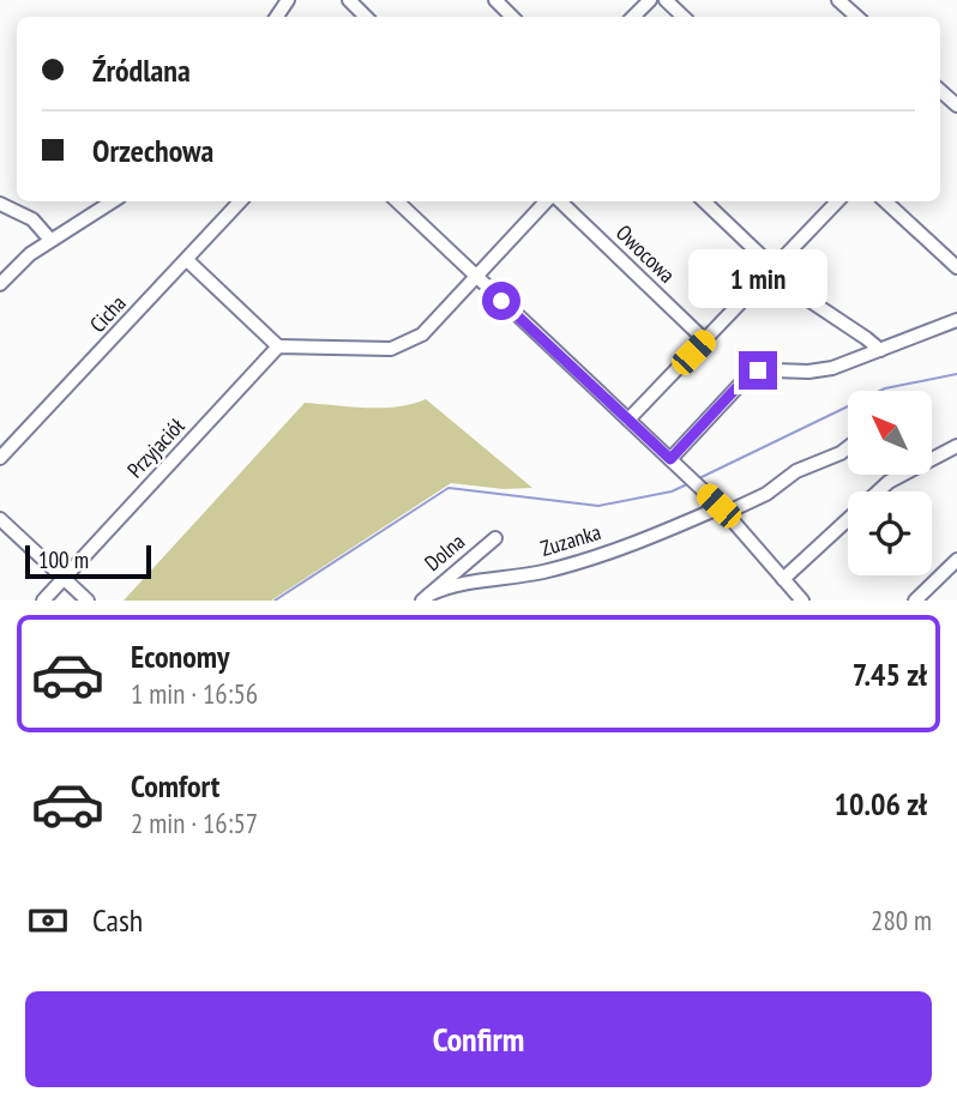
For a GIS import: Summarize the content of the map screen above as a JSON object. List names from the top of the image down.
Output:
{
  "streets": {
    "street": [
      "Owocowa",
      "Cicha",
      "Przyjaciół",
      "Zuzanka",
      "Dolna"
    ]
  },
  "crossings": [
    ["Zuzanka", "Dolna"]
  ],
  "scale_bar": "100 m",
  "north": "top left",
  "page": {
    "banner": ["Źródlana", "Orzechowa"],
    "bubble": "1 min",
    "scale": "100 m",
    "list": [
      {
        "name": "Economy",
        "note": "1 min · 16:56",
        "value": "7.45 zł"
      },
      {
        "name": "Comfort",
        "note": "2 min · 16:57",
        "value": "10.06 zł"
      }
    ],
    "pay": ["Cash", "280 m"],
    "buttons": "Confirm"
  }
}
